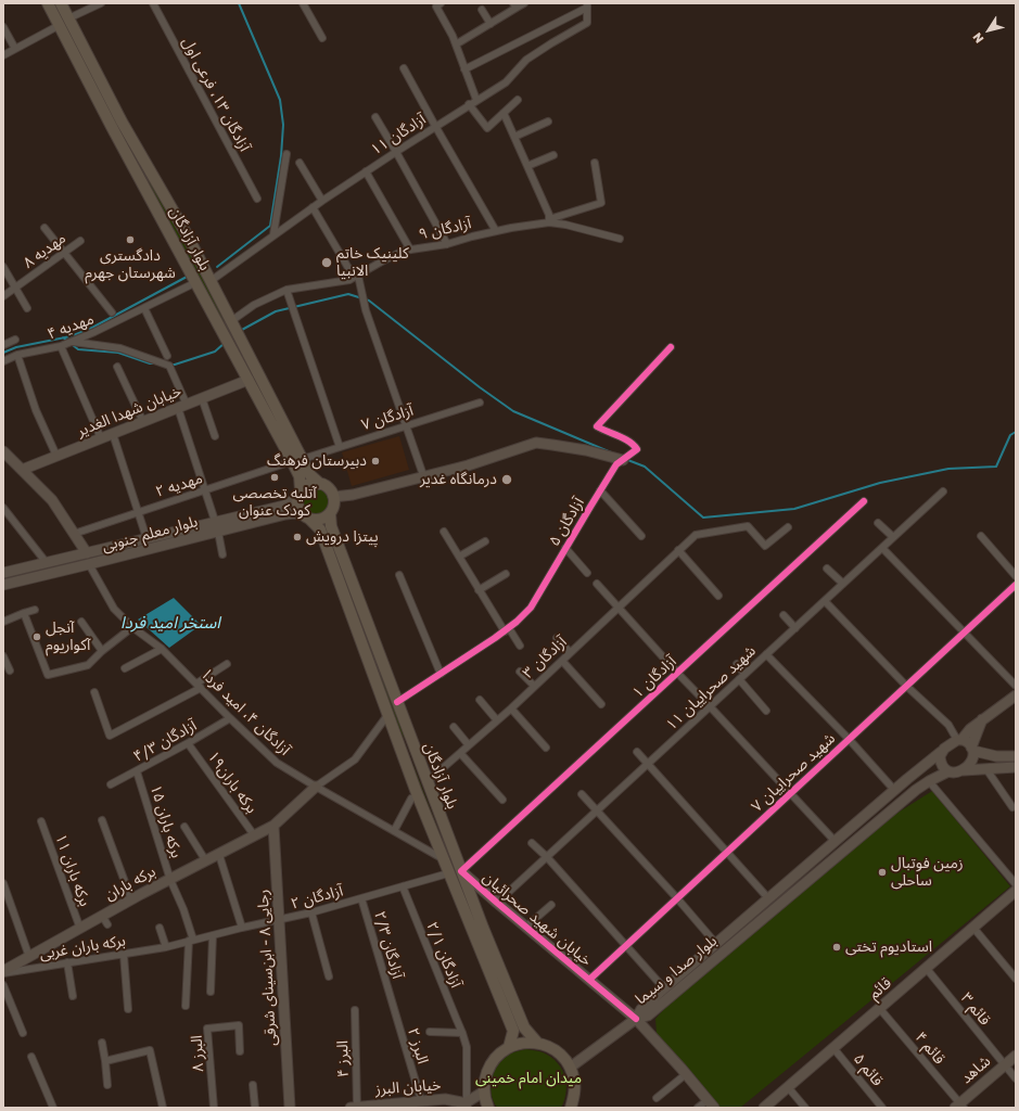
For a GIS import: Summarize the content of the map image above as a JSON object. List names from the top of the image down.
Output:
{
  "streets": {
    "main road": ["بلوار آزادگان"],
    "street": [
      "آزادگان ۱۳، فرعی اول",
      "آزادگان ۱۱",
      "آزادگان ۹",
      "مهدیه ۸",
      "مهدیه ۴",
      "خیابان شهدا الغدیر",
      "آزادگان ۷",
      "مهدیه ۲",
      "آزادگان ۵",
      "بلوار معلم جنوبی",
      "آزادگان ۳",
      "آزادگان ۱",
      "شهید صحراییان ۱۱",
      "آزادگان ۴، امید فردا",
      "آزادگان ۴/۳",
      "شهید صحراییان ۷",
      "برکه باران۱۹",
      "برکه باران ۱۵",
      "برکه باران ۱۱",
      "برکه باران",
      "آزادگان ۲",
      "خیابان شهید صحرائیان",
      "آزادگان ۲/۳",
      "برکه باران غربی",
      "آزادگان ۲/۱",
      "رجایی ۸ - ابن‌سینای شرقی",
      "بلوار صدا و سیما",
      "قائم",
      "قائم ۳",
      "البرز ۲",
      "قائم ۴",
      "البرز ۸",
      "البرز ۴",
      "قائم ۵",
      "شاهد",
      "خیابان البرز"
    ]
  },
  "crossings": [
    ["آزادگان ۱۱", "بلوار آزادگان"],
    ["آزادگان ۹", "بلوار آزادگان"],
    ["بلوار آزادگان", "مهدیه ۴"],
    ["بلوار آزادگان", "خیابان شهدا الغدیر"],
    ["بلوار آزادگان", "آزادگان ۷"],
    ["بلوار آزادگان", "مهدیه ۲"],
    ["بلوار آزادگان", "آزادگان ۵"],
    ["بلوار آزادگان", "بلوار معلم جنوبی"],
    ["بلوار آزادگان", "آزادگان ۳"],
    ["بلوار آزادگان", "آزادگان ۱"],
    ["بلوار آزادگان", "آزادگان ۴، امید فردا"],
    ["بلوار آزادگان", "آزادگان ۲"],
    ["بلوار آزادگان", "خیابان شهید صحرائیان"],
    ["بلوار معلم جنوبی", "آزادگان ۴، امید فردا"],
    ["آزادگان ۱", "خیابان شهید صحرائیان"],
    ["شهید صحراییان ۱۱", "خیابان شهید صحرائیان"],
    ["آزادگان ۴، امید فردا", "آزادگان ۴/۳"],
    ["آزادگان ۴، امید فردا", "برکه باران"],
    ["آزادگان ۴/۳", "برکه باران۱۹"],
    ["آزادگان ۴/۳", "برکه باران ۱۵"],
    ["شهید صحراییان ۷", "خیابان شهید صحرائیان"],
    ["برکه باران۱۹", "برکه باران"],
    ["برکه باران ۱۵", "برکه باران"],
    ["برکه باران ۱۵", "آزادگان ۲"],
    ["برکه باران ۱۱", "برکه باران"],
    ["برکه باران", "برکه باران غربی"],
    ["برکه باران", "رجایی ۸ - ابن‌سینای شرقی"],
    ["آزادگان ۲", "آزادگان ۲/۳"],
    ["آزادگان ۲", "برکه باران غربی"],
    ["آزادگان ۲", "آزادگان ۲/۱"],
    ["آزادگان ۲", "رجایی ۸ - ابن‌سینای شرقی"],
    ["خیابان شهید صحرائیان", "بلوار صدا و سیما"],
    ["آزادگان ۲/۳", "البرز ۲"],
    ["آزادگان ۲/۱", "خیابان البرز"],
    ["قائم", "قائم ۳"],
    ["قائم", "قائم ۴"],
    ["قائم", "قائم ۵"],
    ["قائم ۳", "شاهد"],
    ["البرز ۲", "خیابان البرز"],
    ["قائم ۴", "شاهد"],
    ["البرز ۴", "خیابان البرز"]
  ],
  "water": ["استخر امید فردا"],
  "parks": ["میدان امام خمینی"],
  "places": [
    "دادگستری شهرستان جهرم",
    "کلینیک خاتم الانبیا",
    "دبیرستان فرهنگ",
    "آتلیه تخصصی کودک عنوان",
    "درمانگاه غدیر",
    "پیتزا درویش",
    "آنجل آکواریوم",
    "زمین فوتبال ساحلی",
    "استادیوم تختی"
  ],
  "north": "bottom left"
}
